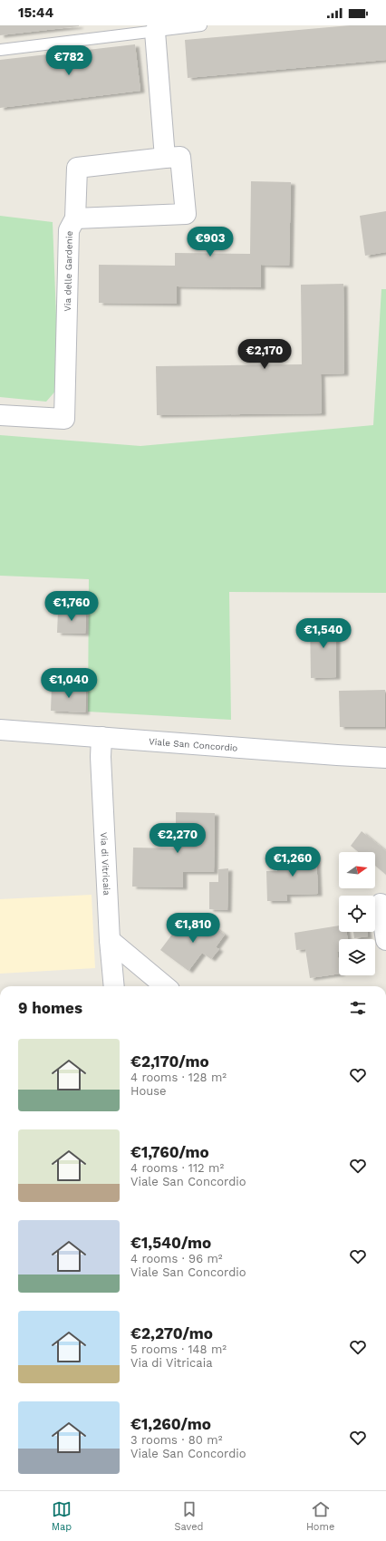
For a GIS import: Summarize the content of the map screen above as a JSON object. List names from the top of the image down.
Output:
{
  "streets": {
    "street": ["Via delle Gardenie", "Viale San Concordio", "Via di Vitricaia"]
  },
  "crossings": [
    ["Viale San Concordio", "Via di Vitricaia"]
  ],
  "north": "right",
  "page": {
    "status": "15:44",
    "price": [
      "€782",
      "€903",
      "€2,170",
      "€1,760",
      "€1,540",
      "€1,040",
      "€2,270",
      "€1,260",
      "€1,810"
    ],
    "heading": "9 homes",
    "list": [
      {
        "name": "€2,170/mo",
        "note": "4 rooms · 128 m² · House"
      },
      {
        "name": "€1,760/mo",
        "note": "4 rooms · 112 m² · Viale San Concordio"
      },
      {
        "name": "€1,540/mo",
        "note": "4 rooms · 96 m² · Viale San Concordio"
      },
      {
        "name": "€2,270/mo",
        "note": "5 rooms · 148 m² · Via di Vitricaia"
      },
      {
        "name": "€1,260/mo",
        "note": "3 rooms · 80 m² · Viale San Concordio"
      }
    ],
    "tabs": ["Map", "Saved", "Home"]
  }
}
